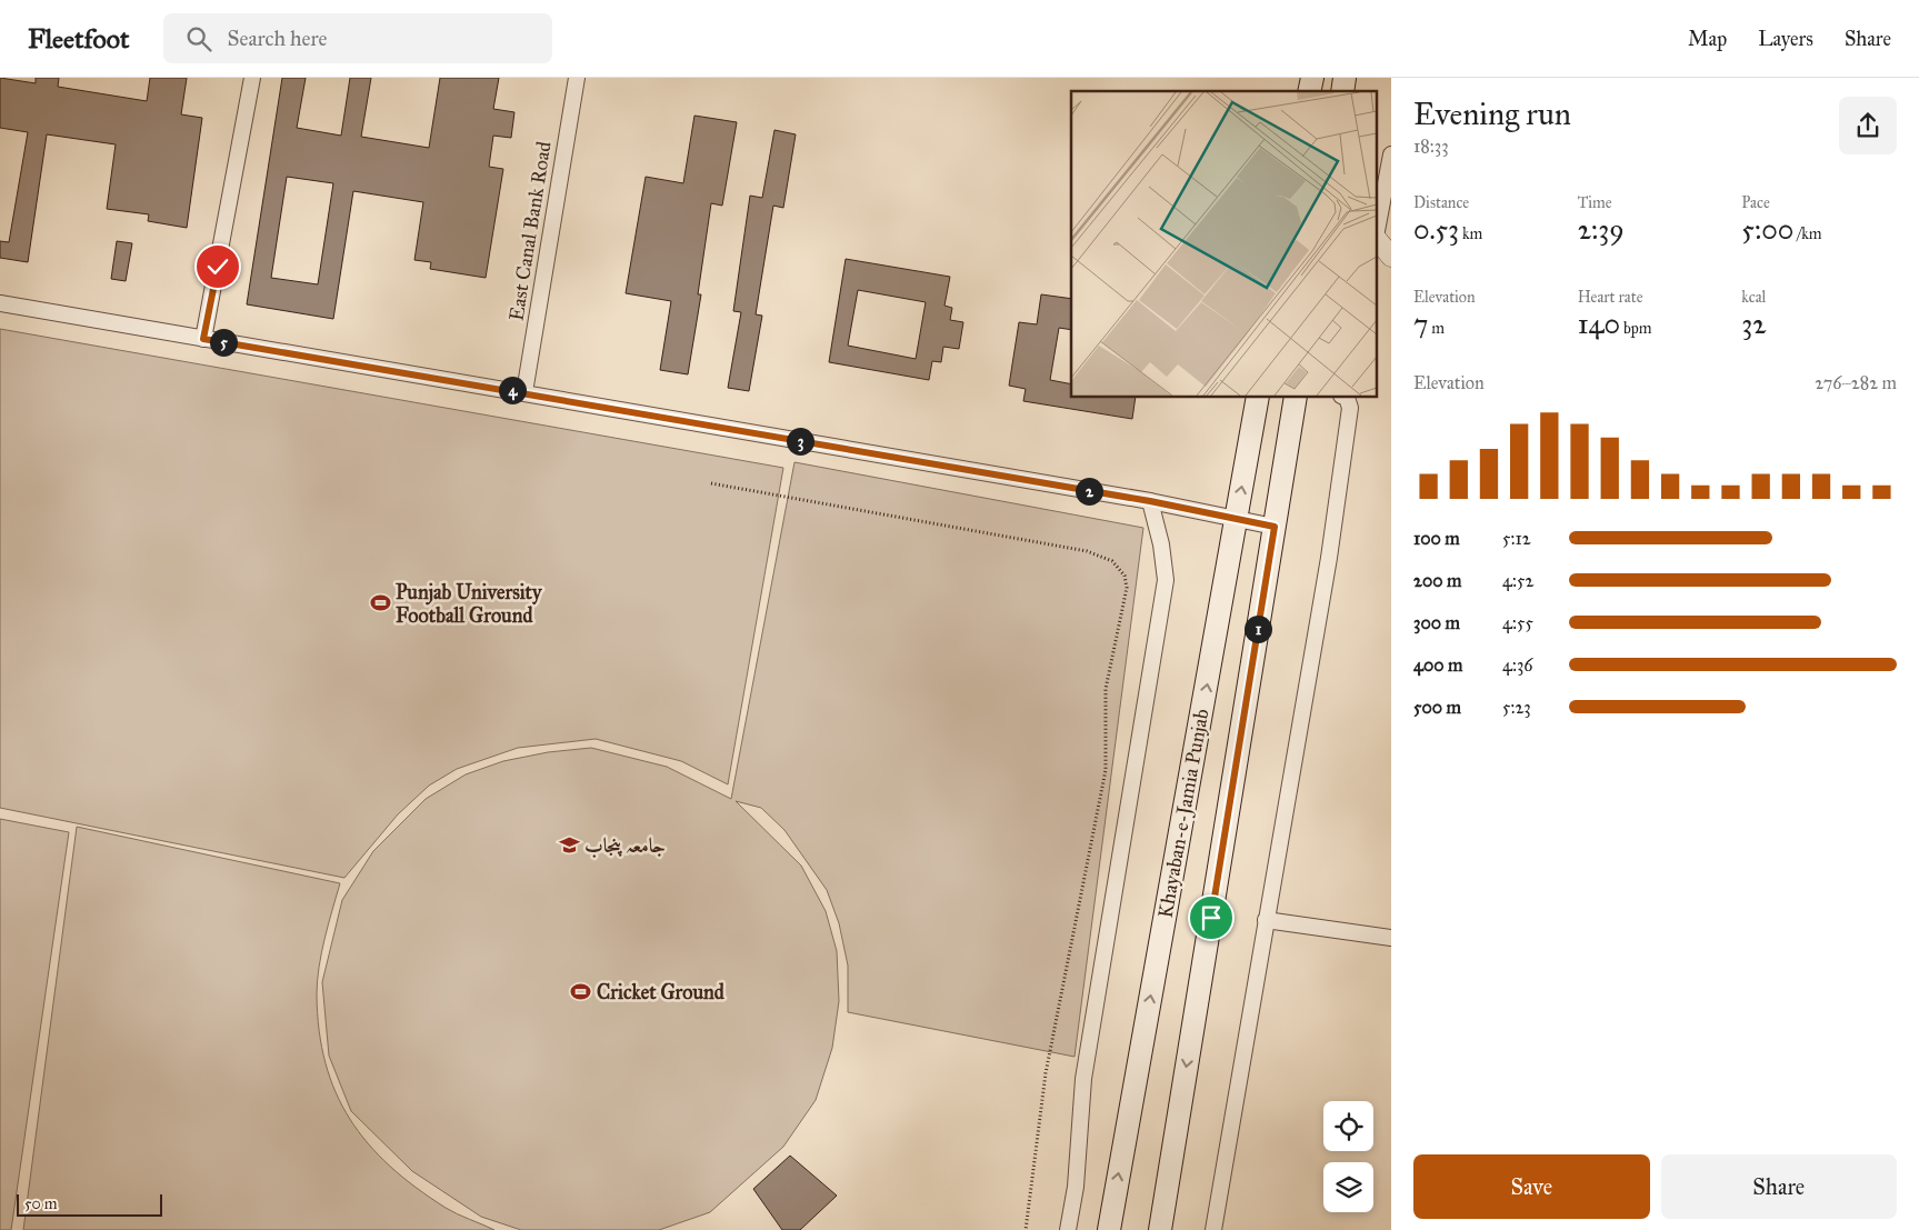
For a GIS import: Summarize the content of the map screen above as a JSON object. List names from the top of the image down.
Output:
{
  "streets": {
    "main road": ["Khayaban-e-Jamia Punjab"],
    "street": ["East Canal Bank Road"]
  },
  "places": {
    "sports": ["Punjab University Football Ground", "Cricket Ground"],
    "school or university": ["جامعہ پنجاب"]
  },
  "scale_bar": "50 m",
  "page": {
    "header": "Fleetfoot",
    "search": "Search here",
    "nav": ["Map", "Layers", "Share"],
    "heading": ["Evening run", "18:33"],
    "stats": [
      ["Distance", "0.53 km"],
      ["Time", "2:39"],
      ["Pace", "5:00 /km"],
      ["Elevation", "7 m"],
      ["Heart rate", "140 bpm"],
      ["kcal", "32"]
    ],
    "pins": [
      "5",
      "4",
      "3",
      "2",
      "1"
    ],
    "chart": ["Elevation", "276–282 m"],
    "list": [
      {
        "name": "100 m",
        "note": "5:12"
      },
      {
        "name": "200 m",
        "note": "4:52"
      },
      {
        "name": "300 m",
        "note": "4:55"
      },
      {
        "name": "400 m",
        "note": "4:36"
      },
      {
        "name": "500 m",
        "note": "5:23"
      }
    ],
    "buttons": ["Save", "Share"],
    "scale": "50 m"
  }
}
